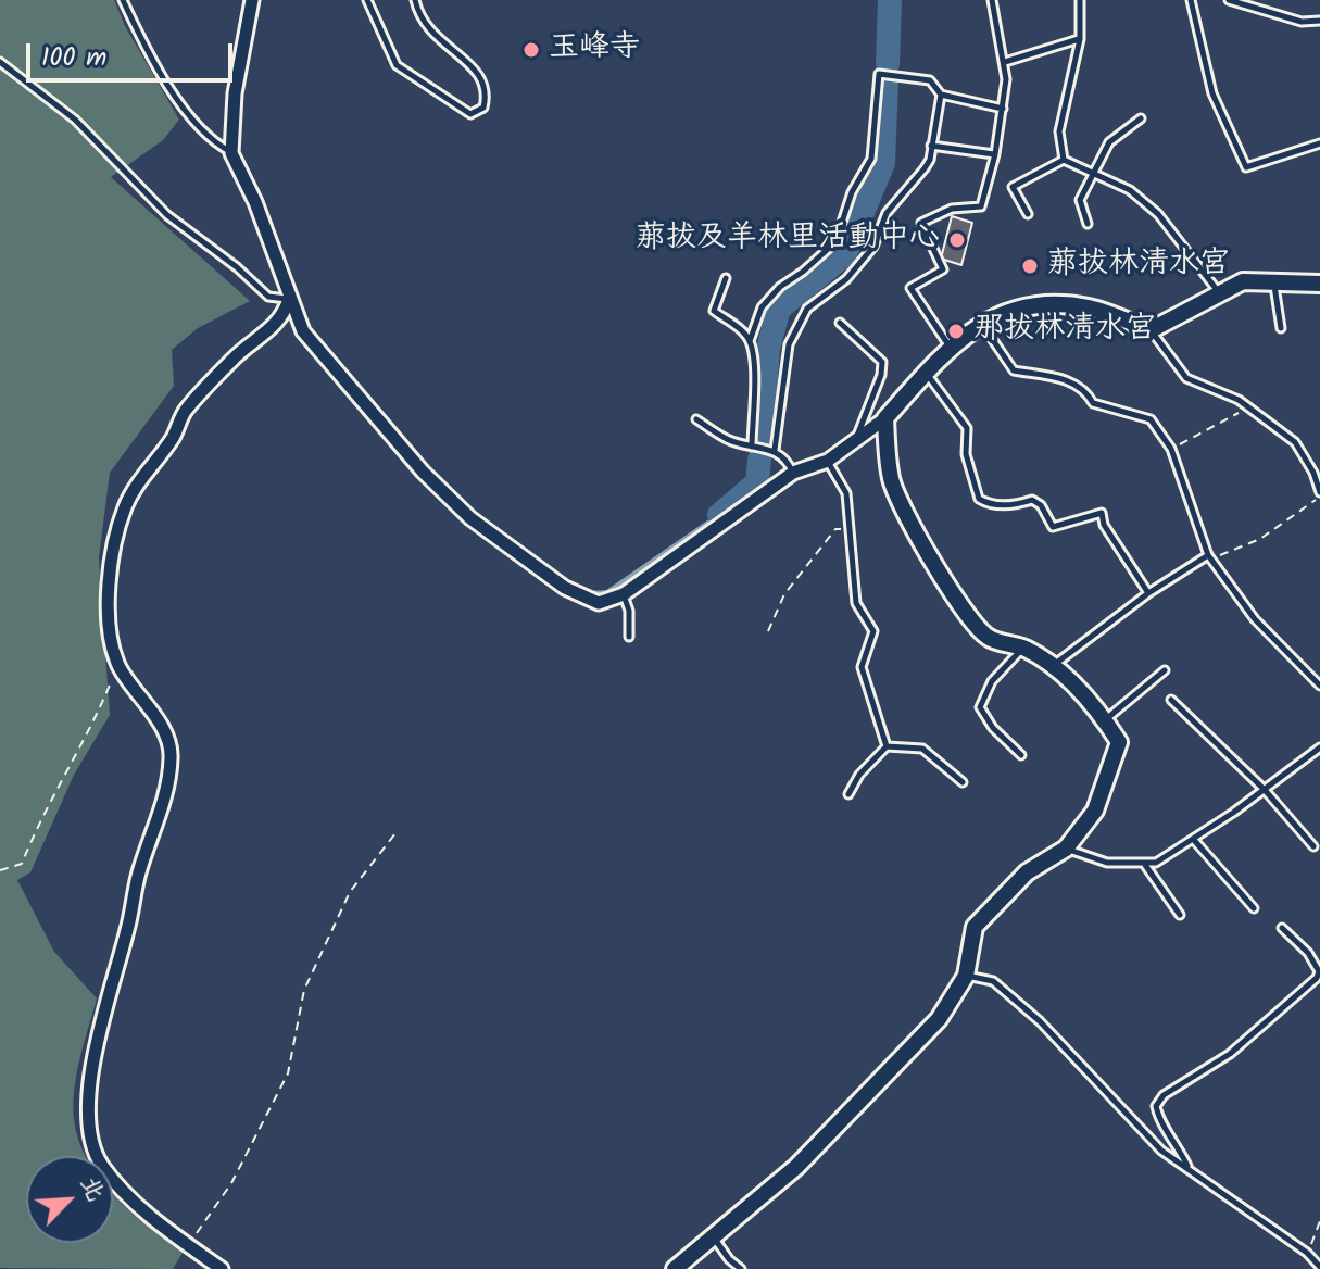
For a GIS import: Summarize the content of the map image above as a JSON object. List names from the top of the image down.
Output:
{
  "places": [
    "玉峰寺",
    "𦰡拔及羊林里活動中心",
    "𦰡拔林清水宮",
    "那拔林清水宮"
  ],
  "scale_bar": "100 m",
  "north": "top right"
}
